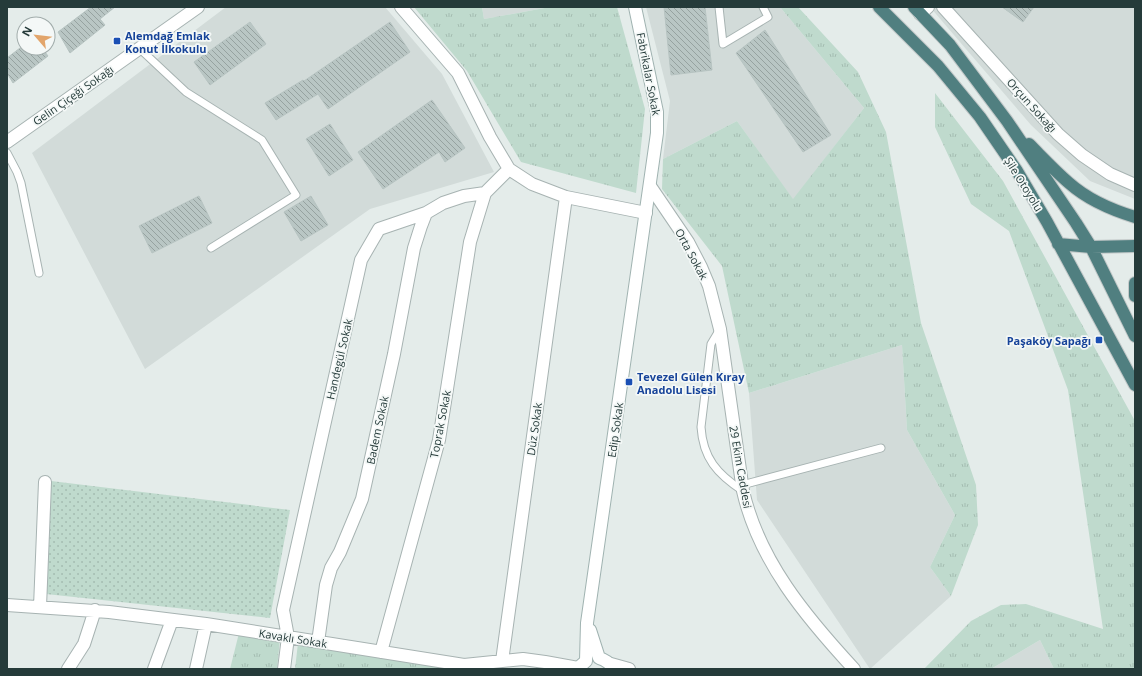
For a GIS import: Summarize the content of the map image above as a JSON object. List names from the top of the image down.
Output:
{
  "streets": {
    "highway": ["Şile Otoyolu"],
    "street": [
      "Fabrikalar Sokak",
      "Gelin Çiçeği Sokağı",
      "Orçun Sokağı",
      "Orta Sokak",
      "Handegül Sokak",
      "Toprak Sokak",
      "Düz Sokak",
      "Badem Sokak",
      "Edip Sokak",
      "29 Ekim Caddesi",
      "Kavaklı Sokak"
    ]
  },
  "crossings": [
    ["Fabrikalar Sokak", "Orta Sokak"],
    ["Fabrikalar Sokak", "Edip Sokak"],
    ["Orta Sokak", "29 Ekim Caddesi"],
    ["Handegül Sokak", "Toprak Sokak"],
    ["Handegül Sokak", "Badem Sokak"],
    ["Handegül Sokak", "Kavaklı Sokak"],
    ["Toprak Sokak", "Kavaklı Sokak"],
    ["Düz Sokak", "Kavaklı Sokak"],
    ["Badem Sokak", "Kavaklı Sokak"],
    ["Edip Sokak", "Kavaklı Sokak"]
  ],
  "places": {
    "transit": ["Alemdağ Emlak Konut İlkokulu", "Paşaköy Sapağı", "Tevezel Gülen Kıray Anadolu Lisesi"]
  },
  "north": "top left"
}
